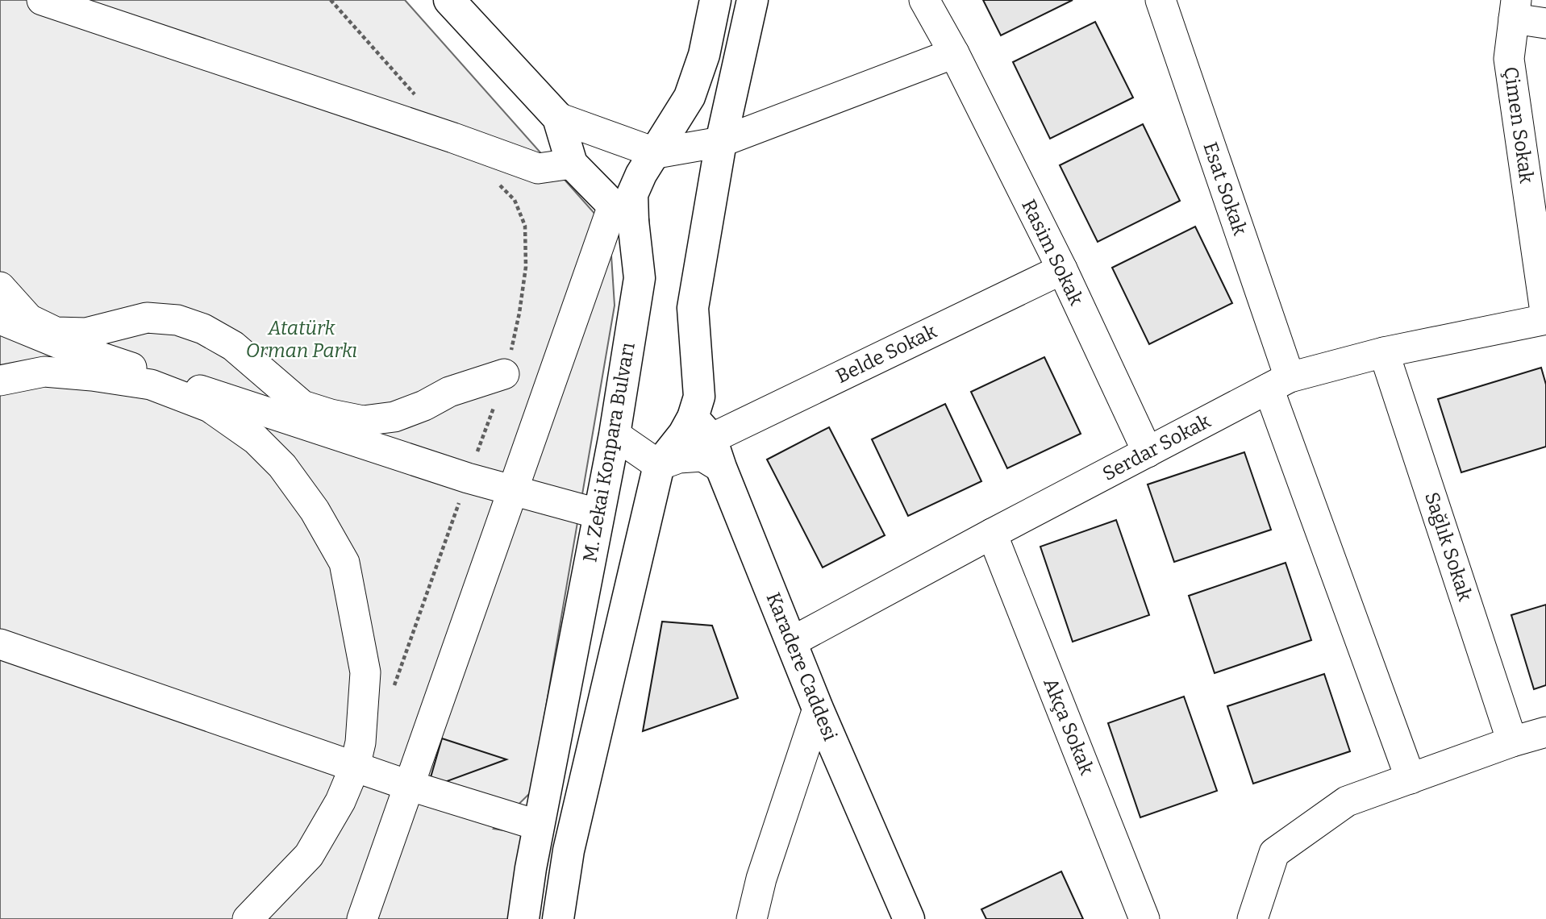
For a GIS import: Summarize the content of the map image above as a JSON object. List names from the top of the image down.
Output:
{
  "streets": {
    "main road": ["M. Zekai Konpara Bulvarı", "Karadere Caddesi"],
    "street": [
      "Çimen Sokak",
      "Esat Sokak",
      "Rasim Sokak",
      "Belde Sokak",
      "Serdar Sokak",
      "Sağlık Sokak",
      "Akça Sokak"
    ]
  },
  "crossings": [
    ["Çimen Sokak", "Serdar Sokak"],
    ["Esat Sokak", "Serdar Sokak"],
    ["Rasim Sokak", "Belde Sokak"],
    ["Rasim Sokak", "Serdar Sokak"],
    ["Belde Sokak", "Karadere Caddesi"],
    ["Serdar Sokak", "Sağlık Sokak"],
    ["Serdar Sokak", "Karadere Caddesi"],
    ["Serdar Sokak", "Akça Sokak"]
  ],
  "parks": ["Atatürk Orman Parkı"]
}
